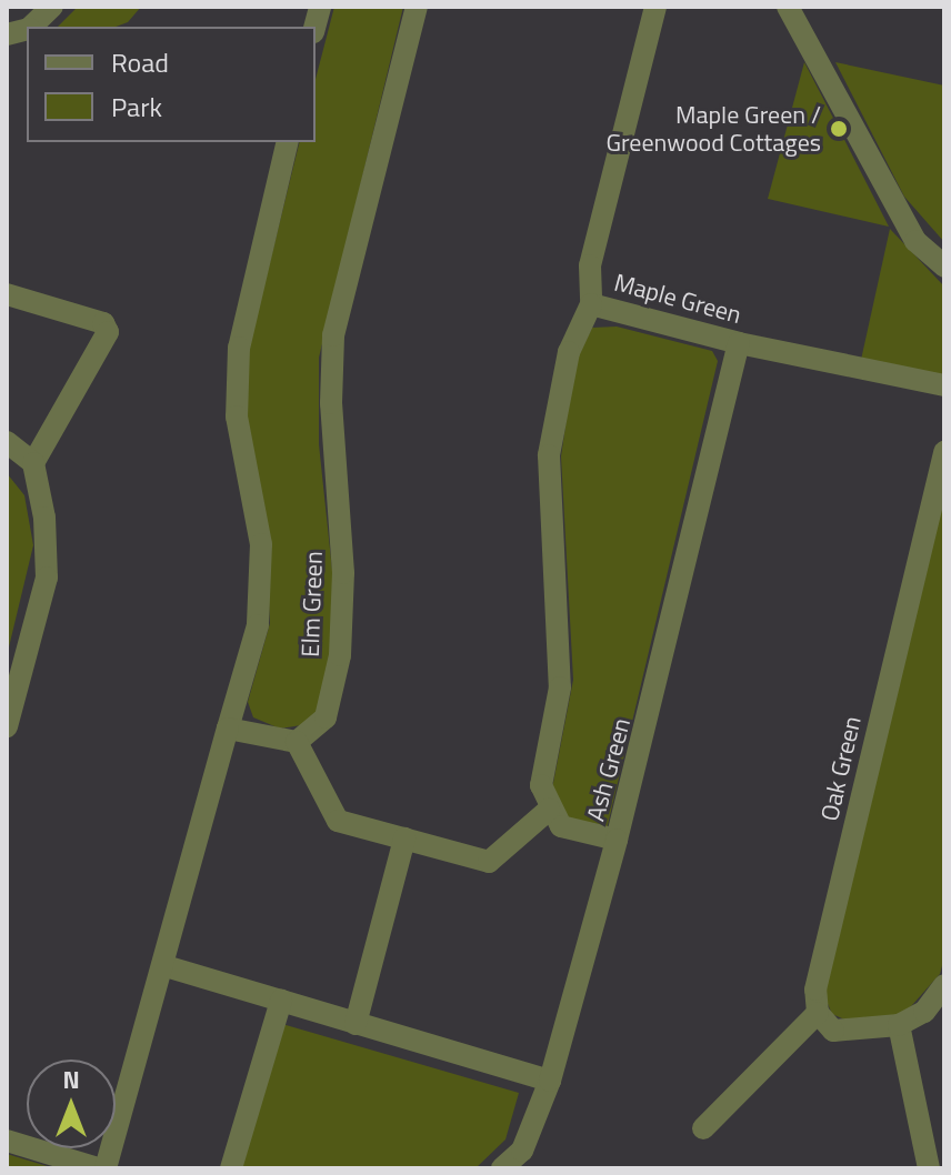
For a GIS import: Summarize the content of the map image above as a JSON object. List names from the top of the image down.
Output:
{
  "streets": {
    "street": [
      "Maple Green",
      "Elm Green",
      "Oak Green",
      "Ash Green"
    ]
  },
  "crossings": [
    ["Maple Green", "Ash Green"]
  ],
  "places": ["Maple Green / Greenwood Cottages"],
  "legend": ["Road", "Park"],
  "north": "top"
}
